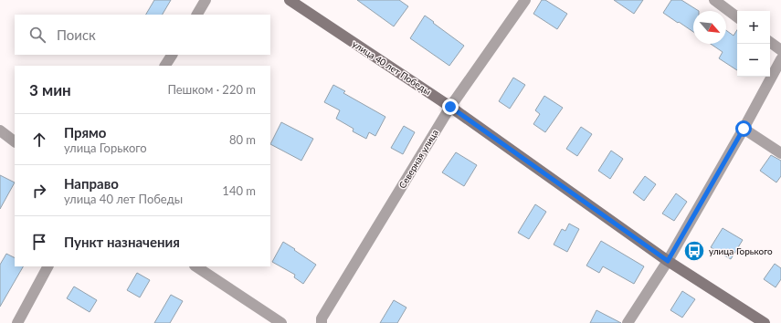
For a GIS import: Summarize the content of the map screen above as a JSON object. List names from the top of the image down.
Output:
{
  "streets": {
    "main road": ["улица 40 лет Победы"],
    "street": ["Северная улица"]
  },
  "crossings": [
    ["улица 40 лет Победы", "Северная улица"]
  ],
  "places": {
    "bus stop": ["улица Горького"]
  },
  "north": "bottom right",
  "page": {
    "map_buttons": ["+", "−"],
    "search": "Поиск",
    "heading": ["3 мин", "Пешком · 220 m"],
    "list": [
      ["Прямо", "улица Горького", "80 m"],
      ["Направо", "улица 40 лет Победы", "140 m"],
      "Пункт назначения"
    ]
  }
}
